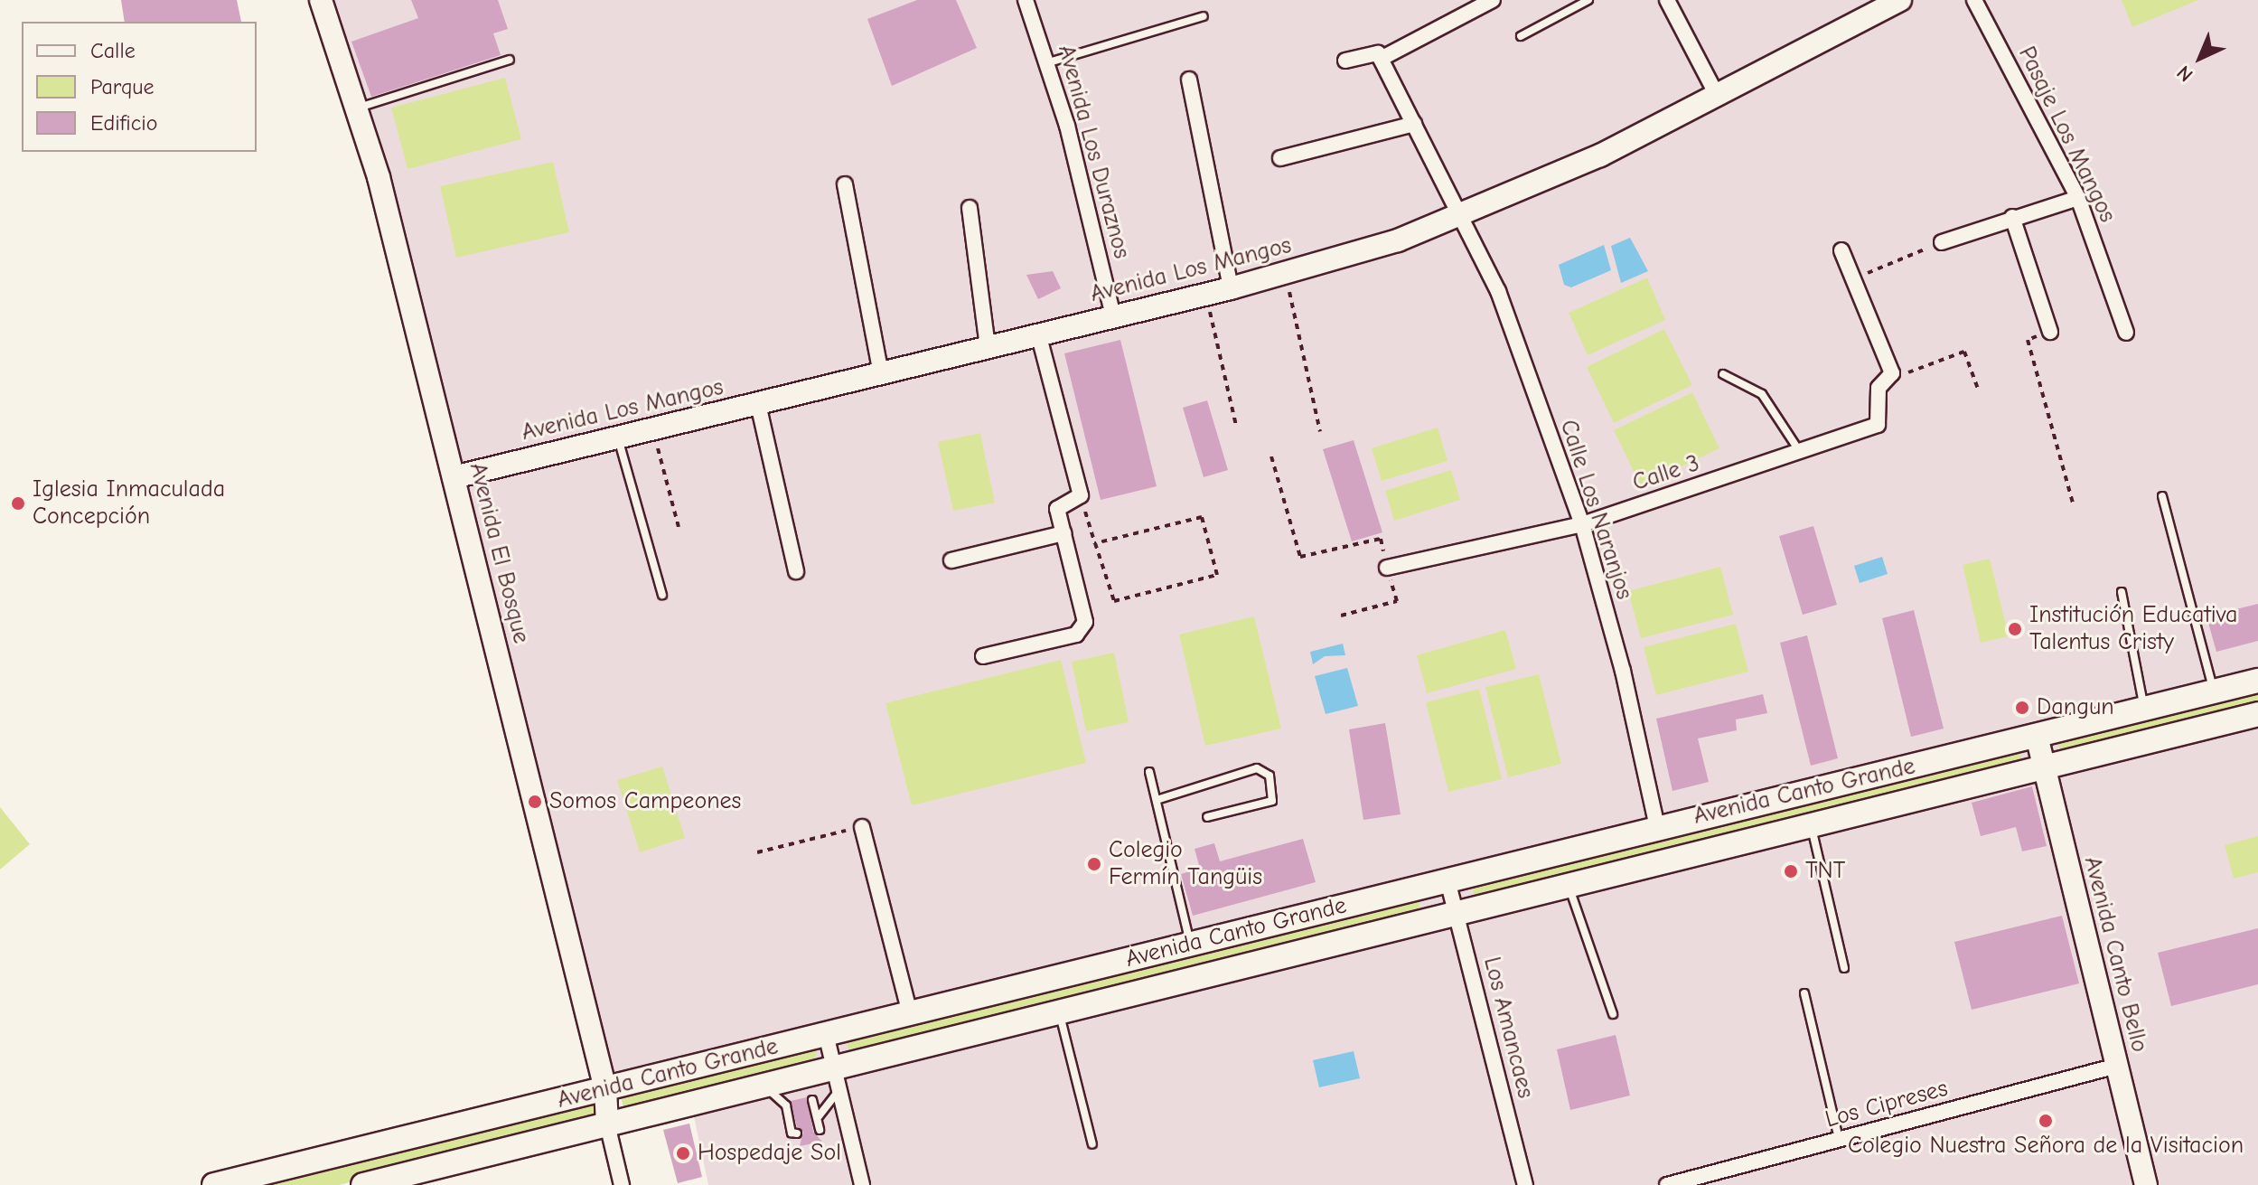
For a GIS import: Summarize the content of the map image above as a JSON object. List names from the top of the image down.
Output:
{
  "streets": {
    "main road": ["Avenida Canto Grande"],
    "street": [
      "Pasaje Los Mangos",
      "Avenida Los Duraznos",
      "Avenida Los Mangos",
      "Calle 3",
      "Calle Los Naranjos",
      "Avenida El Bosque",
      "Avenida Canto Bello",
      "Los Amancaes",
      "Los Cipreses"
    ]
  },
  "crossings": [
    ["Avenida Los Duraznos", "Avenida Los Mangos"],
    ["Avenida Los Mangos", "Calle Los Naranjos"],
    ["Avenida Los Mangos", "Avenida El Bosque"],
    ["Calle 3", "Calle Los Naranjos"],
    ["Calle Los Naranjos", "Avenida Canto Grande"],
    ["Avenida El Bosque", "Avenida Canto Grande"],
    ["Avenida Canto Grande", "Avenida Canto Bello"],
    ["Avenida Canto Grande", "Los Amancaes"],
    ["Avenida Canto Bello", "Los Cipreses"]
  ],
  "places": [
    "Iglesia Inmaculada Concepción",
    "Institución Educativa Talentus Cristy",
    "Dangun",
    "Somos Campeones",
    "Colegio Fermín Tangüis",
    "TNT",
    "Colegio Nuestra Señora de la Visitacion",
    "Hospedaje Sol"
  ],
  "legend": ["Calle", "Parque", "Edificio"],
  "north": "bottom left"
}
